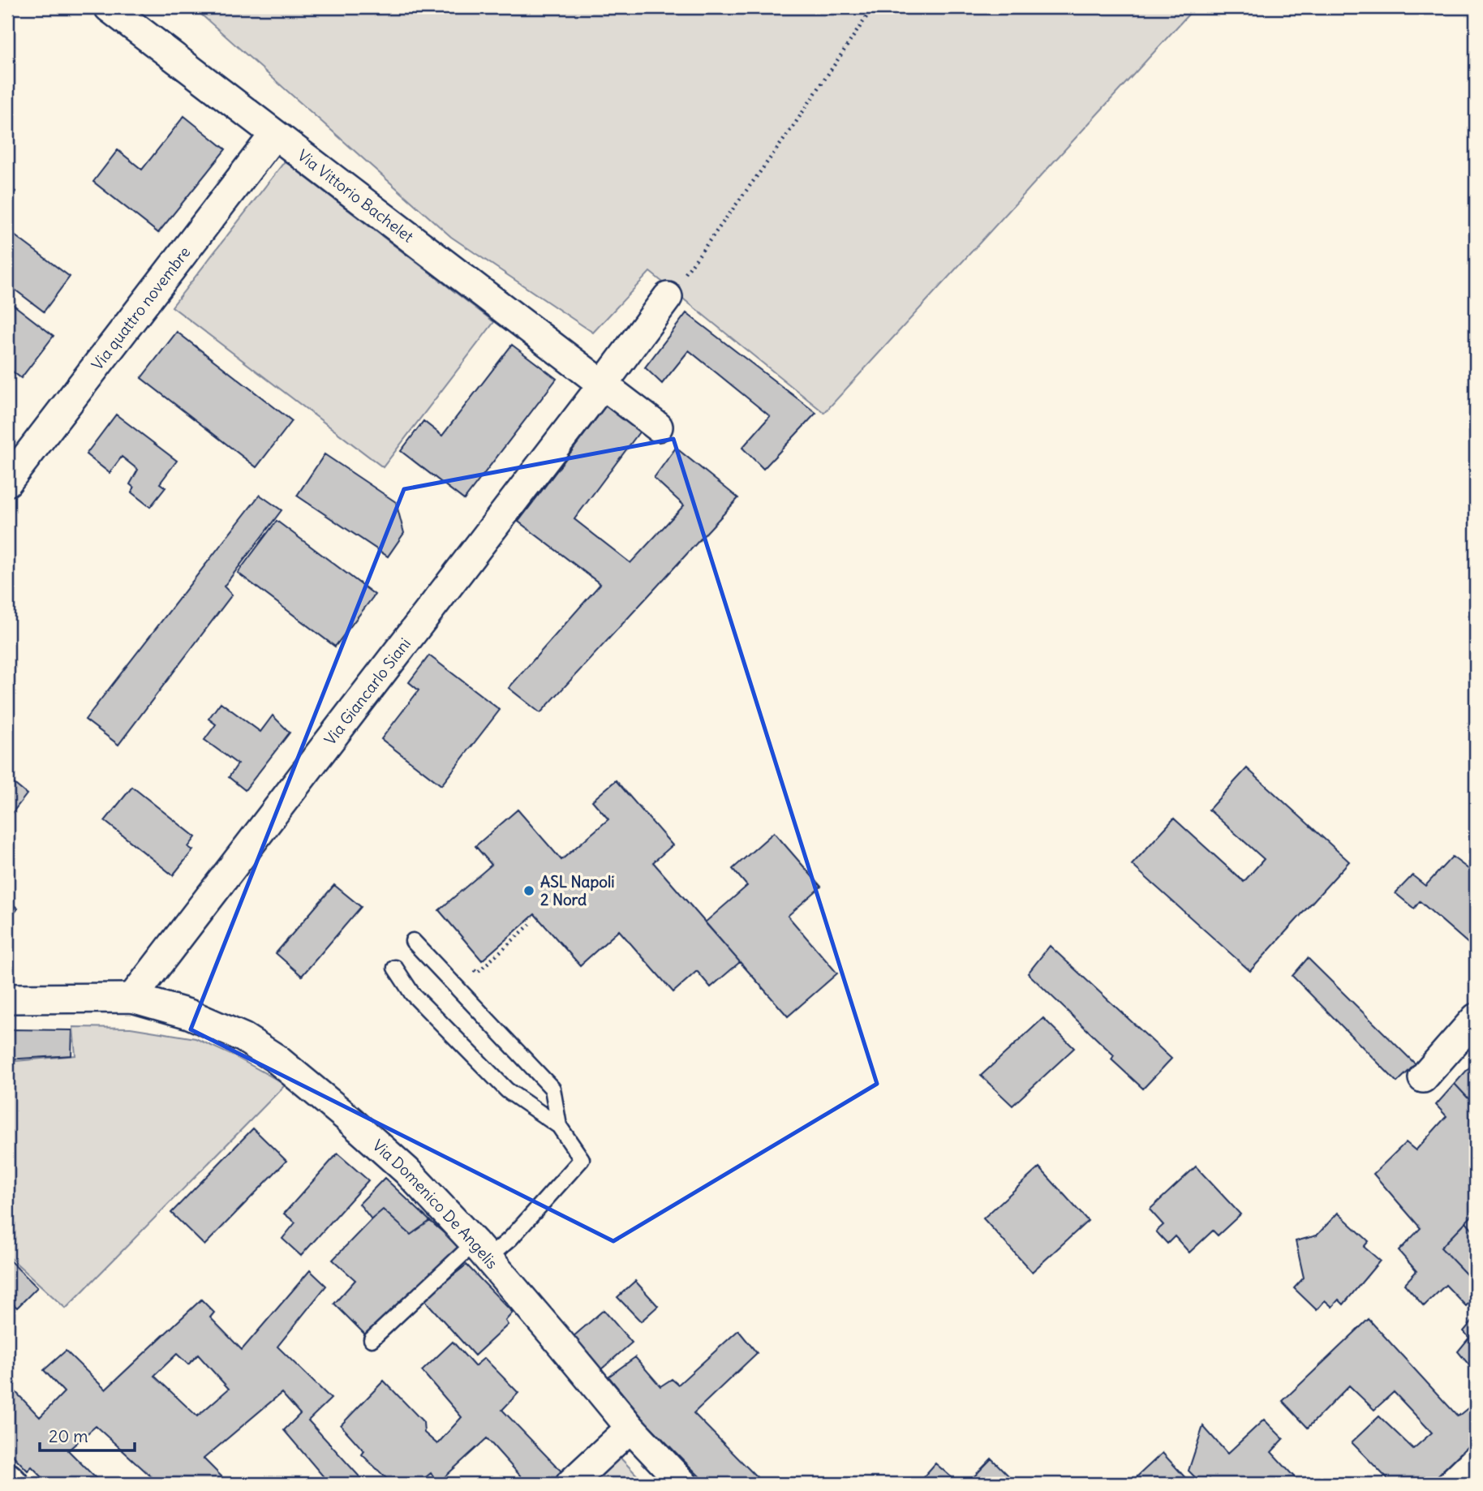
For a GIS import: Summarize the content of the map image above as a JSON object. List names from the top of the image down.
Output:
{
  "streets": {
    "street": [
      "Via Vittorio Bachelet",
      "Via quattro novembre",
      "Via Giancarlo Siani",
      "Via Domenico De Angelis"
    ]
  },
  "crossings": [
    ["Via Vittorio Bachelet", "Via quattro novembre"],
    ["Via Vittorio Bachelet", "Via Giancarlo Siani"],
    ["Via Giancarlo Siani", "Via Domenico De Angelis"]
  ],
  "places": ["ASL Napoli 2 Nord"],
  "scale_bar": "20 m"
}
